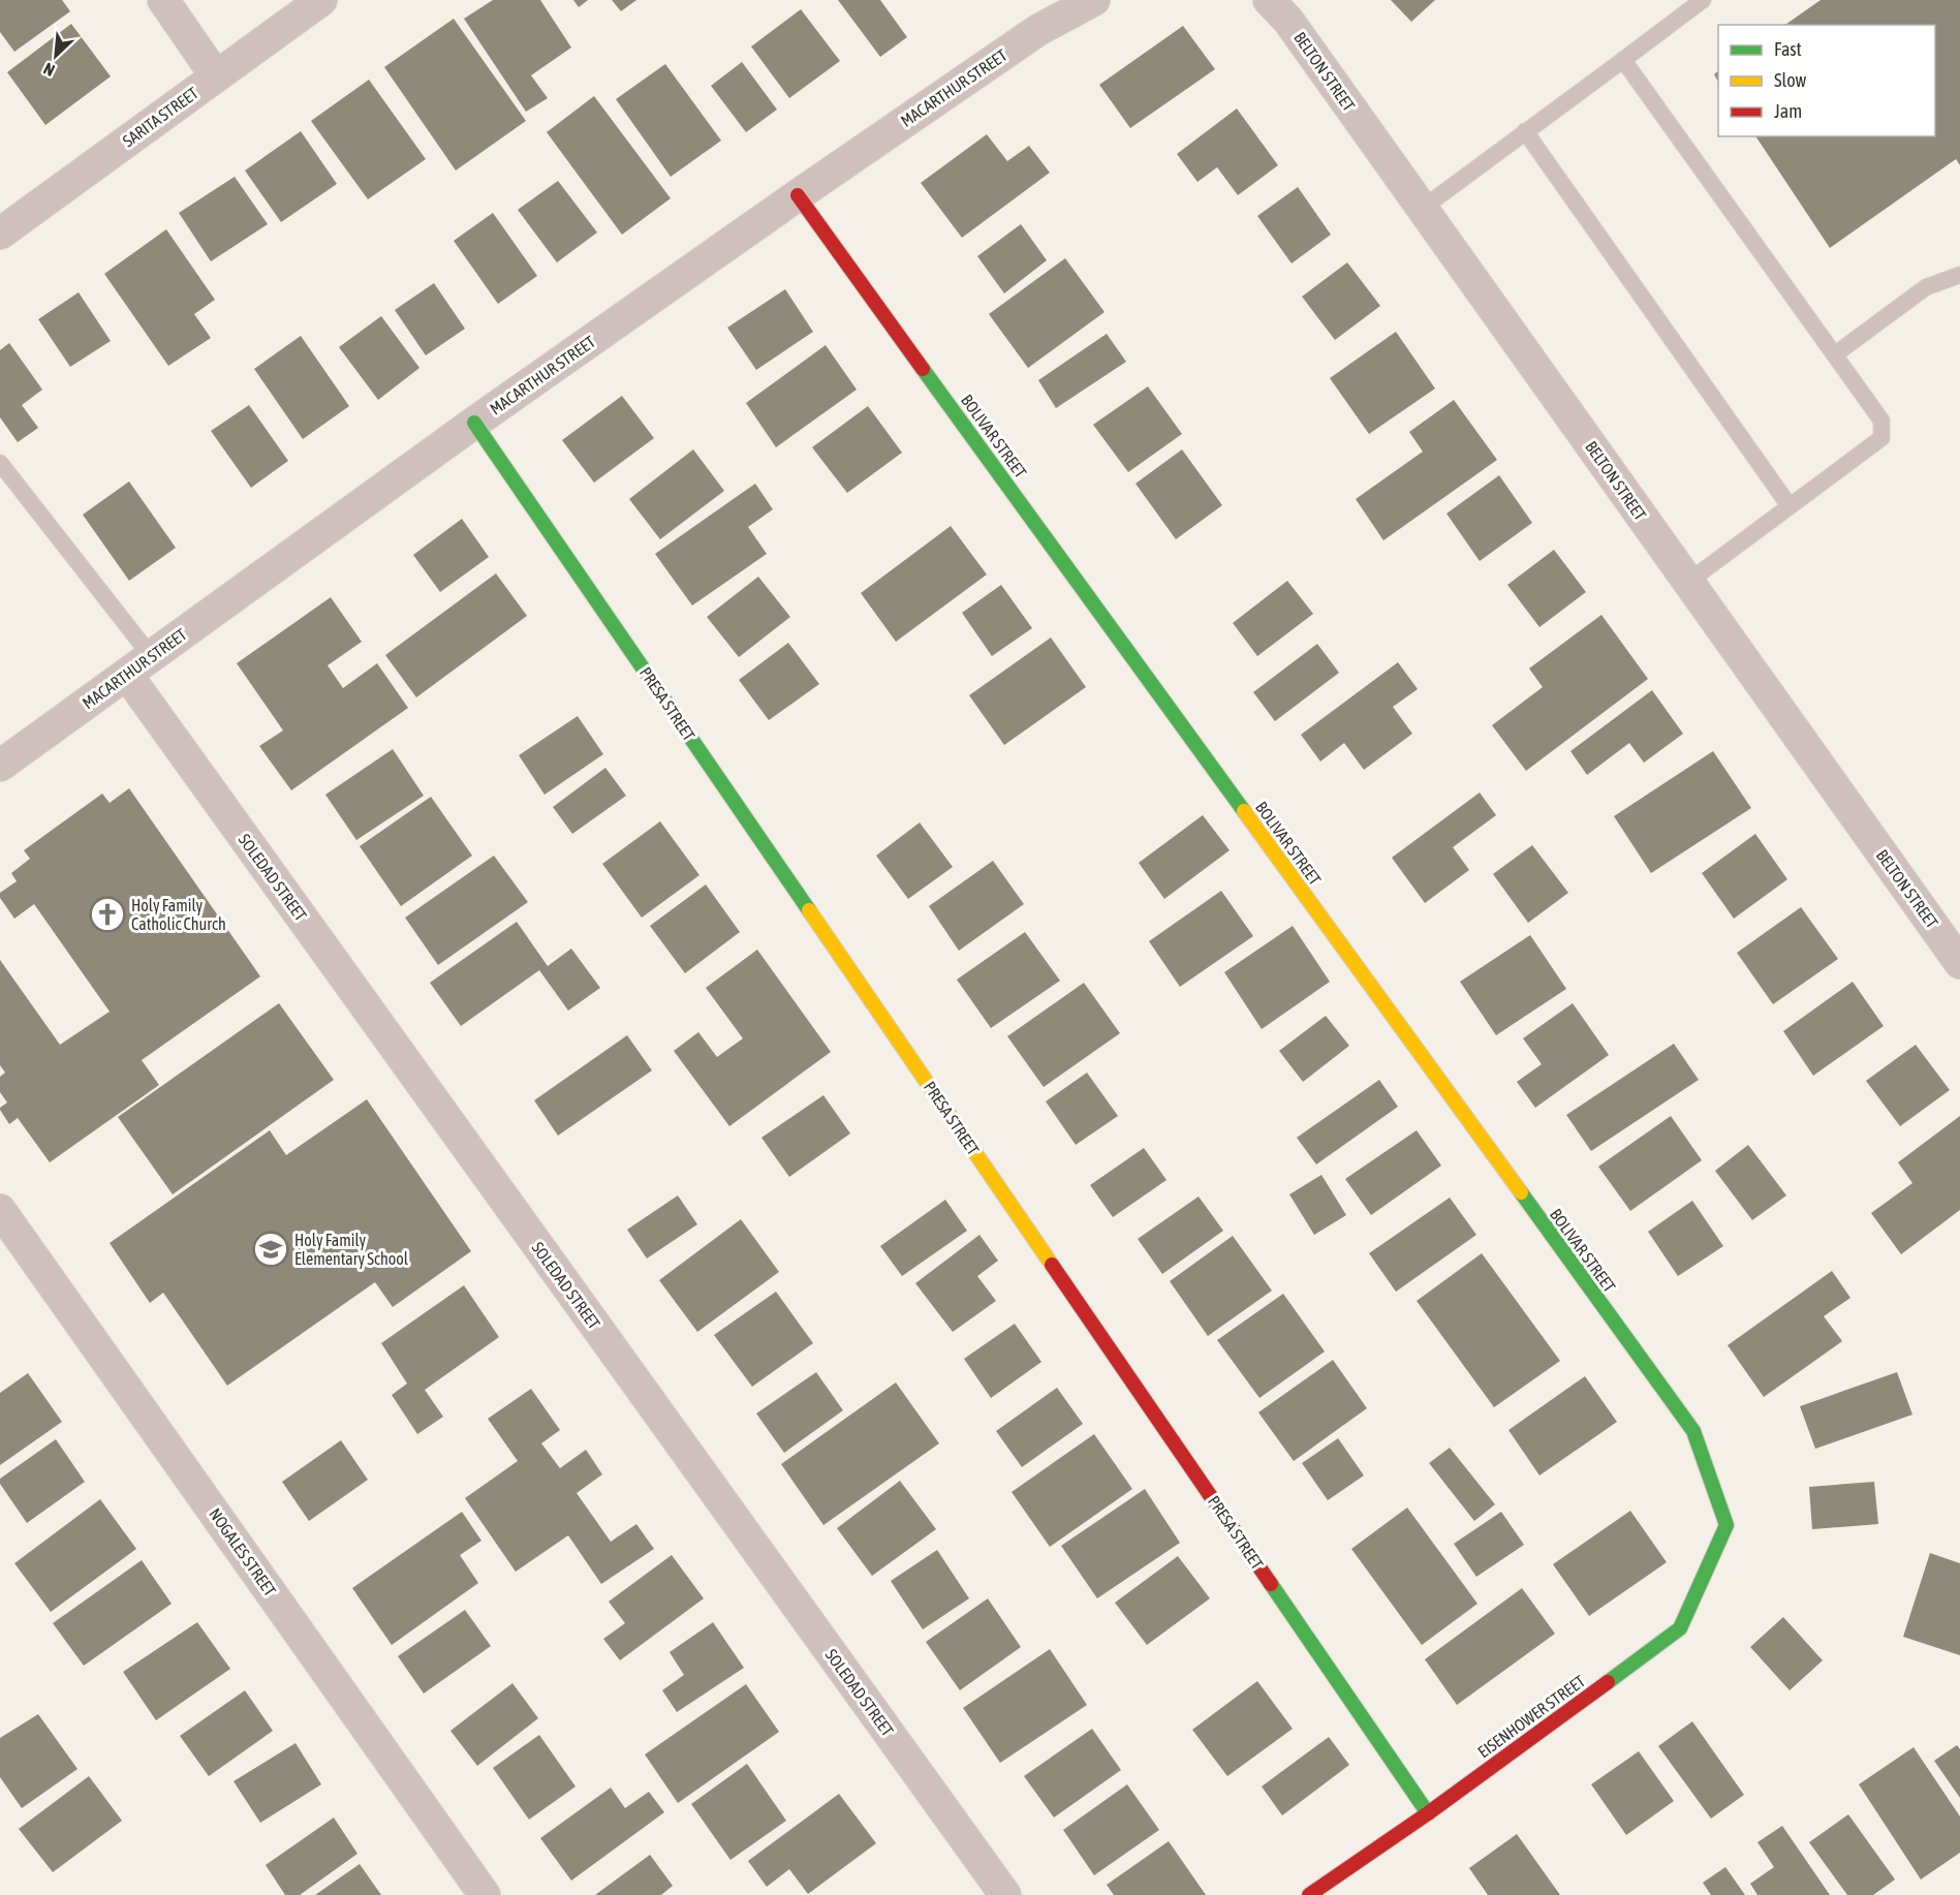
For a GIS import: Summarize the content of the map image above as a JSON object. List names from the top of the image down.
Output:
{
  "streets": {
    "street": [
      "BELTON STREET",
      "MACARTHUR STREET",
      "SARITA STREET",
      "BOLIVAR STREET",
      "PRESA STREET",
      "SOLEDAD STREET",
      "NOGALES STREET",
      "EISENHOWER STREET"
    ]
  },
  "crossings": [
    ["MACARTHUR STREET", "BOLIVAR STREET"],
    ["MACARTHUR STREET", "PRESA STREET"],
    ["MACARTHUR STREET", "SOLEDAD STREET"],
    ["BOLIVAR STREET", "EISENHOWER STREET"],
    ["PRESA STREET", "EISENHOWER STREET"]
  ],
  "places": {
    "church": ["Holy Family Catholic Church"],
    "school or university": ["Holy Family Elementary School"]
  },
  "legend": ["Fast", "Slow", "Jam"],
  "north": "bottom left"
}
